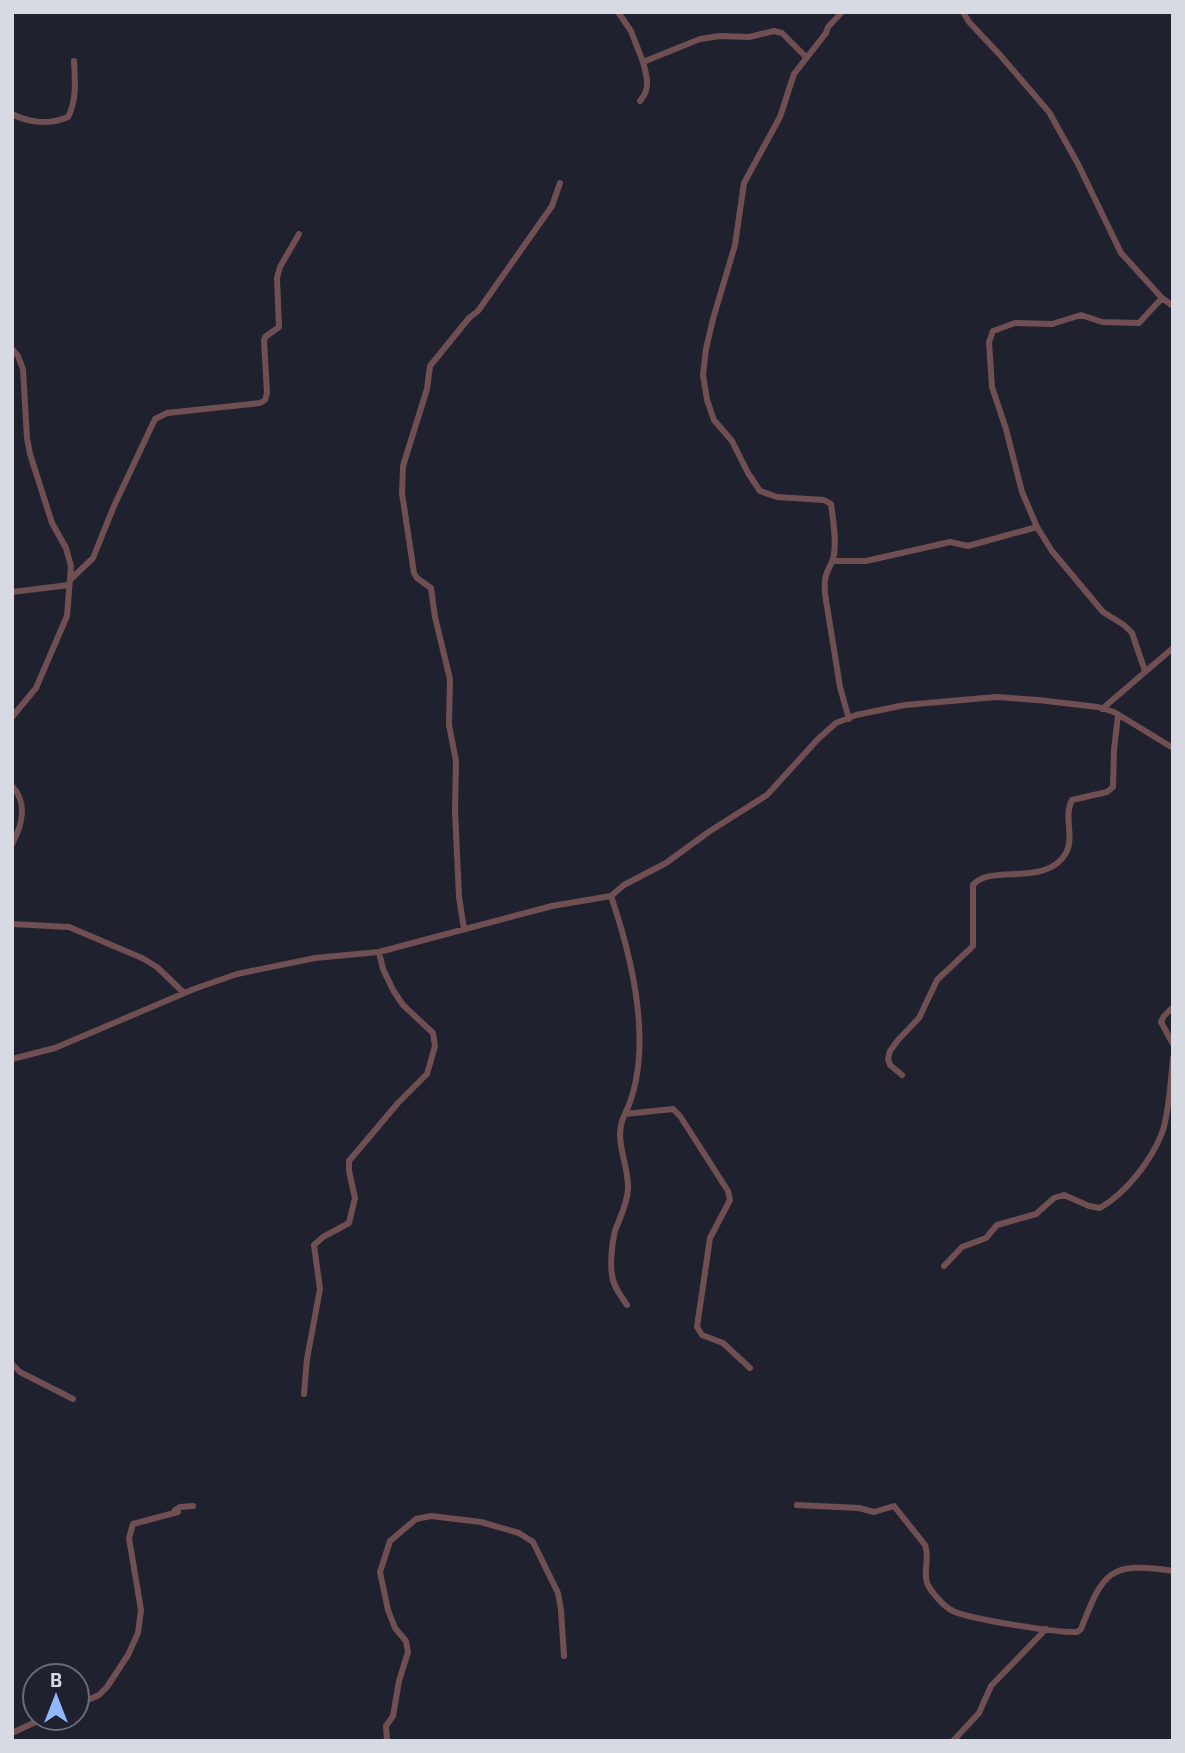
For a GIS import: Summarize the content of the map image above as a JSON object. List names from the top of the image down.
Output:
{
  "north": "top"
}
